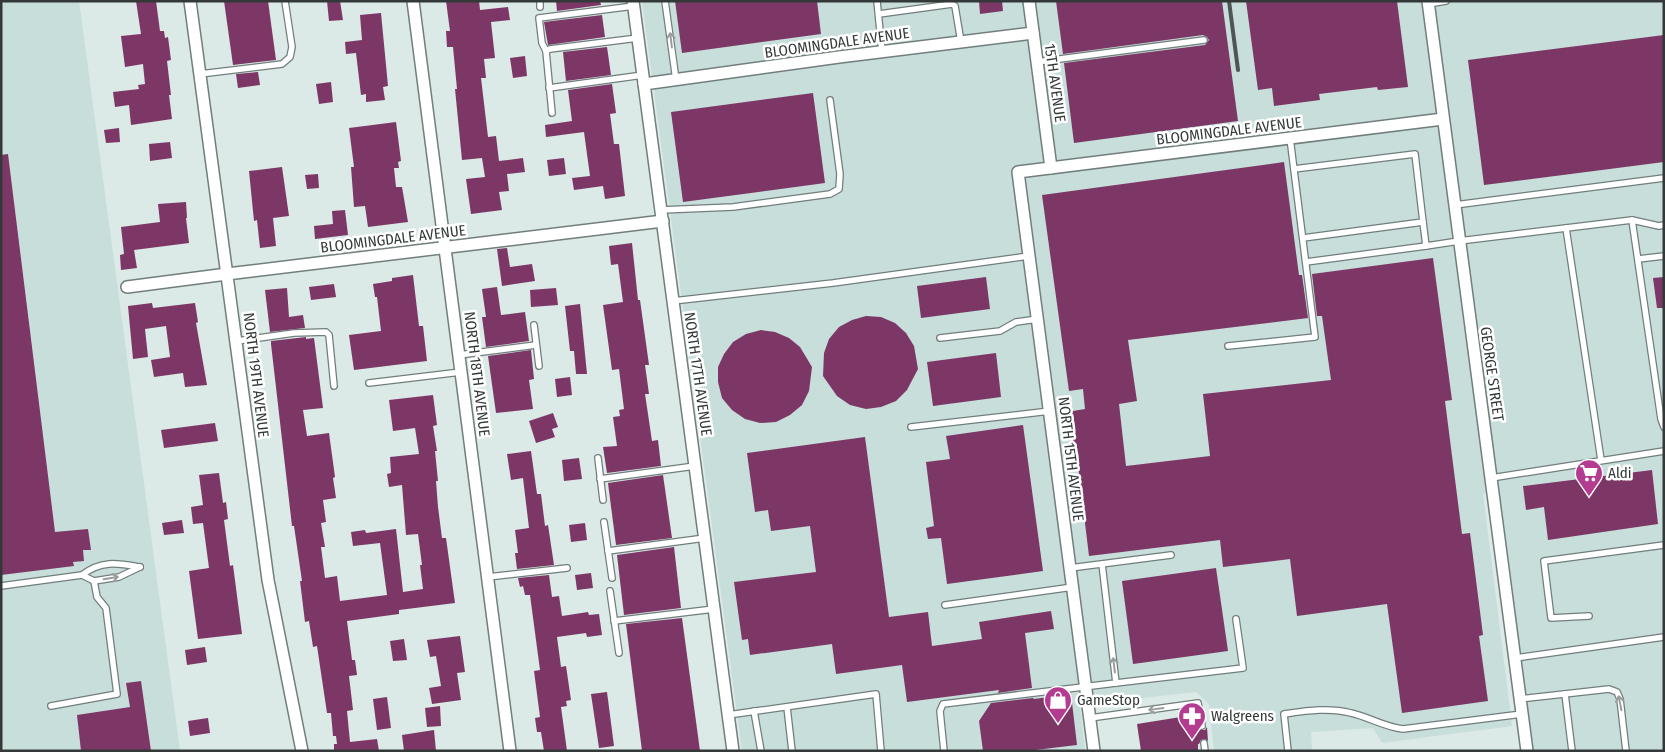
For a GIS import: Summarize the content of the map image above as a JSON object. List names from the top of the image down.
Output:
{
  "streets": {
    "street": [
      "BLOOMINGDALE AVENUE",
      "15TH AVENUE",
      "NORTH 18TH AVENUE",
      "NORTH 17TH AVENUE",
      "GEORGE STREET",
      "NORTH 19TH AVENUE",
      "NORTH 15TH AVENUE"
    ]
  },
  "crossings": [
    ["BLOOMINGDALE AVENUE", "15TH AVENUE"],
    ["BLOOMINGDALE AVENUE", "NORTH 18TH AVENUE"],
    ["BLOOMINGDALE AVENUE", "NORTH 17TH AVENUE"],
    ["BLOOMINGDALE AVENUE", "GEORGE STREET"],
    ["BLOOMINGDALE AVENUE", "NORTH 19TH AVENUE"],
    ["BLOOMINGDALE AVENUE", "NORTH 15TH AVENUE"]
  ],
  "places": {
    "supermarket": ["Aldi"],
    "shop": ["GameStop"],
    "pharmacy": ["Walgreens"]
  }
}
